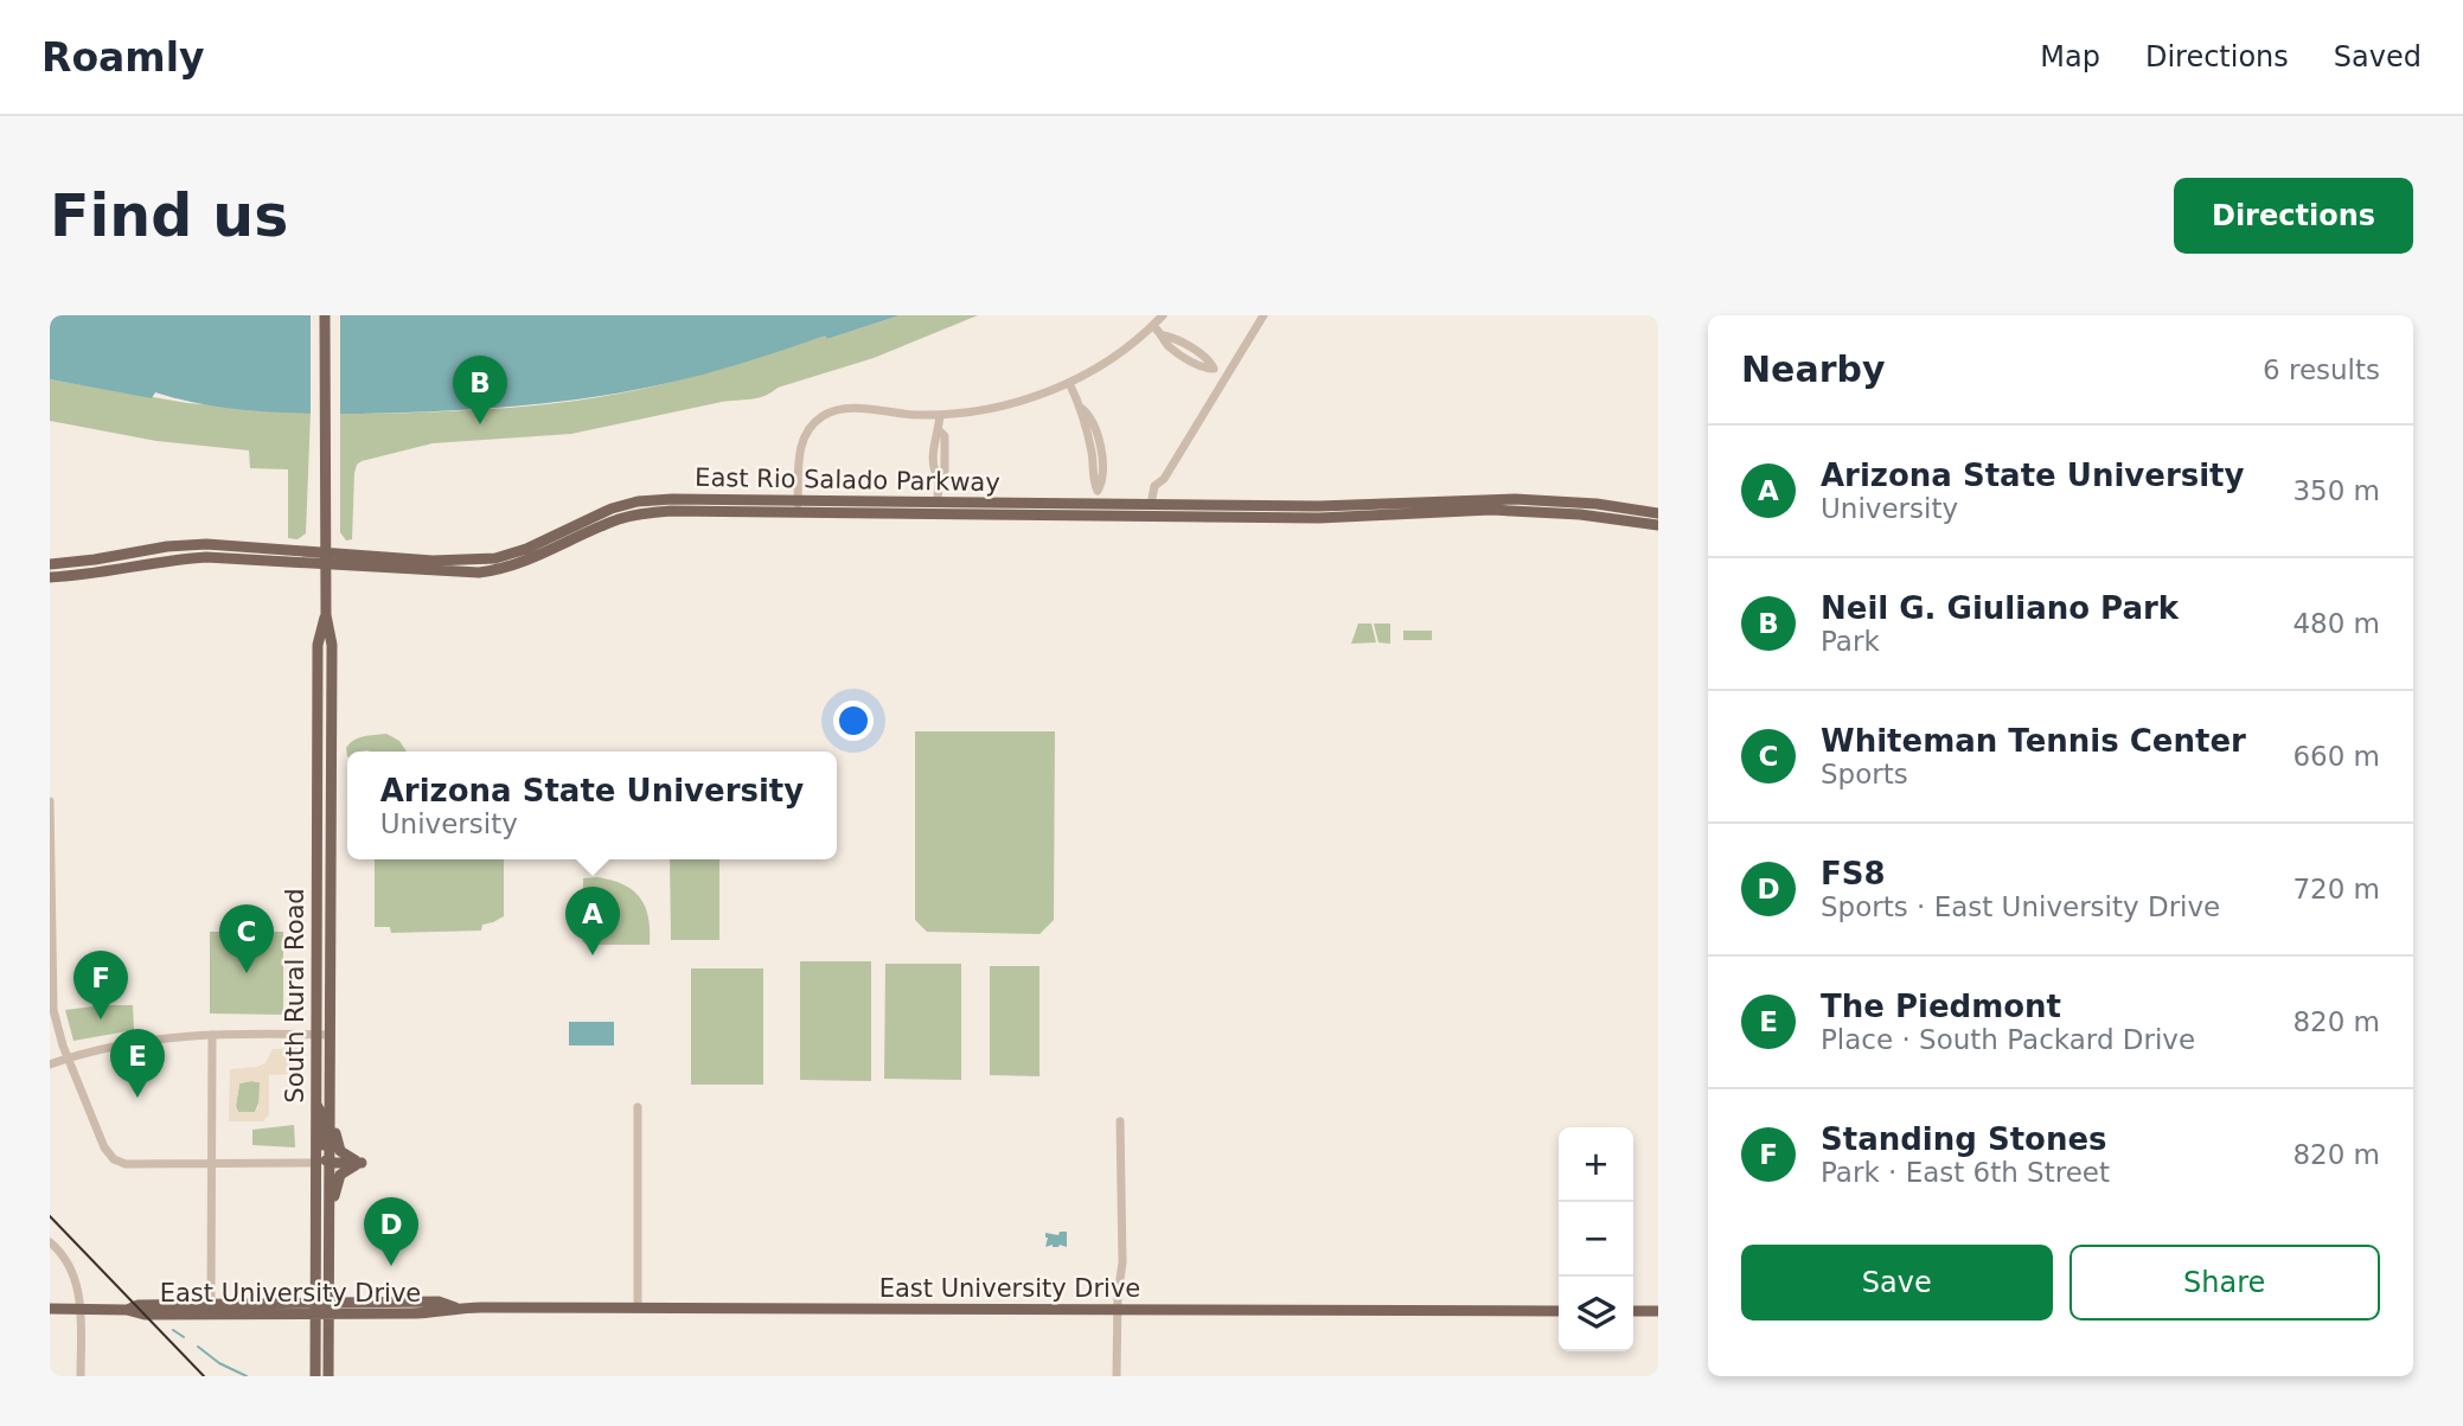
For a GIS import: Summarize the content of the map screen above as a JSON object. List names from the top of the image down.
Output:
{
  "streets": {
    "main road": ["East Rio Salado Parkway", "South Rural Road", "East University Drive"]
  },
  "crossings": [
    ["East Rio Salado Parkway", "South Rural Road"],
    ["South Rural Road", "East University Drive"]
  ],
  "page": {
    "header": "Roamly",
    "nav": ["Map", "Directions", "Saved"],
    "buttons": [
      "Directions",
      ["Save", "Share"]
    ],
    "title": "Find us",
    "heading": ["Nearby", "6 results"],
    "pins": [
      "B",
      "A",
      "C",
      "F",
      "E",
      "D"
    ],
    "list": [
      {
        "mark": "A",
        "name": "Arizona State University",
        "note": "University",
        "value": "350 m"
      },
      {
        "mark": "B",
        "name": "Neil G. Giuliano Park",
        "note": "Park",
        "value": "480 m"
      },
      {
        "mark": "C",
        "name": "Whiteman Tennis Center",
        "note": "Sports",
        "value": "660 m"
      },
      {
        "mark": "D",
        "name": "FS8",
        "note": "Sports · East University Drive",
        "value": "720 m"
      },
      {
        "mark": "E",
        "name": "The Piedmont",
        "note": "Place · South Packard Drive",
        "value": "820 m"
      },
      {
        "mark": "F",
        "name": "Standing Stones",
        "note": "Park · East 6th Street",
        "value": "820 m"
      }
    ],
    "popup": ["Arizona State University", "University"],
    "map_buttons": ["+", "−"]
  }
}
